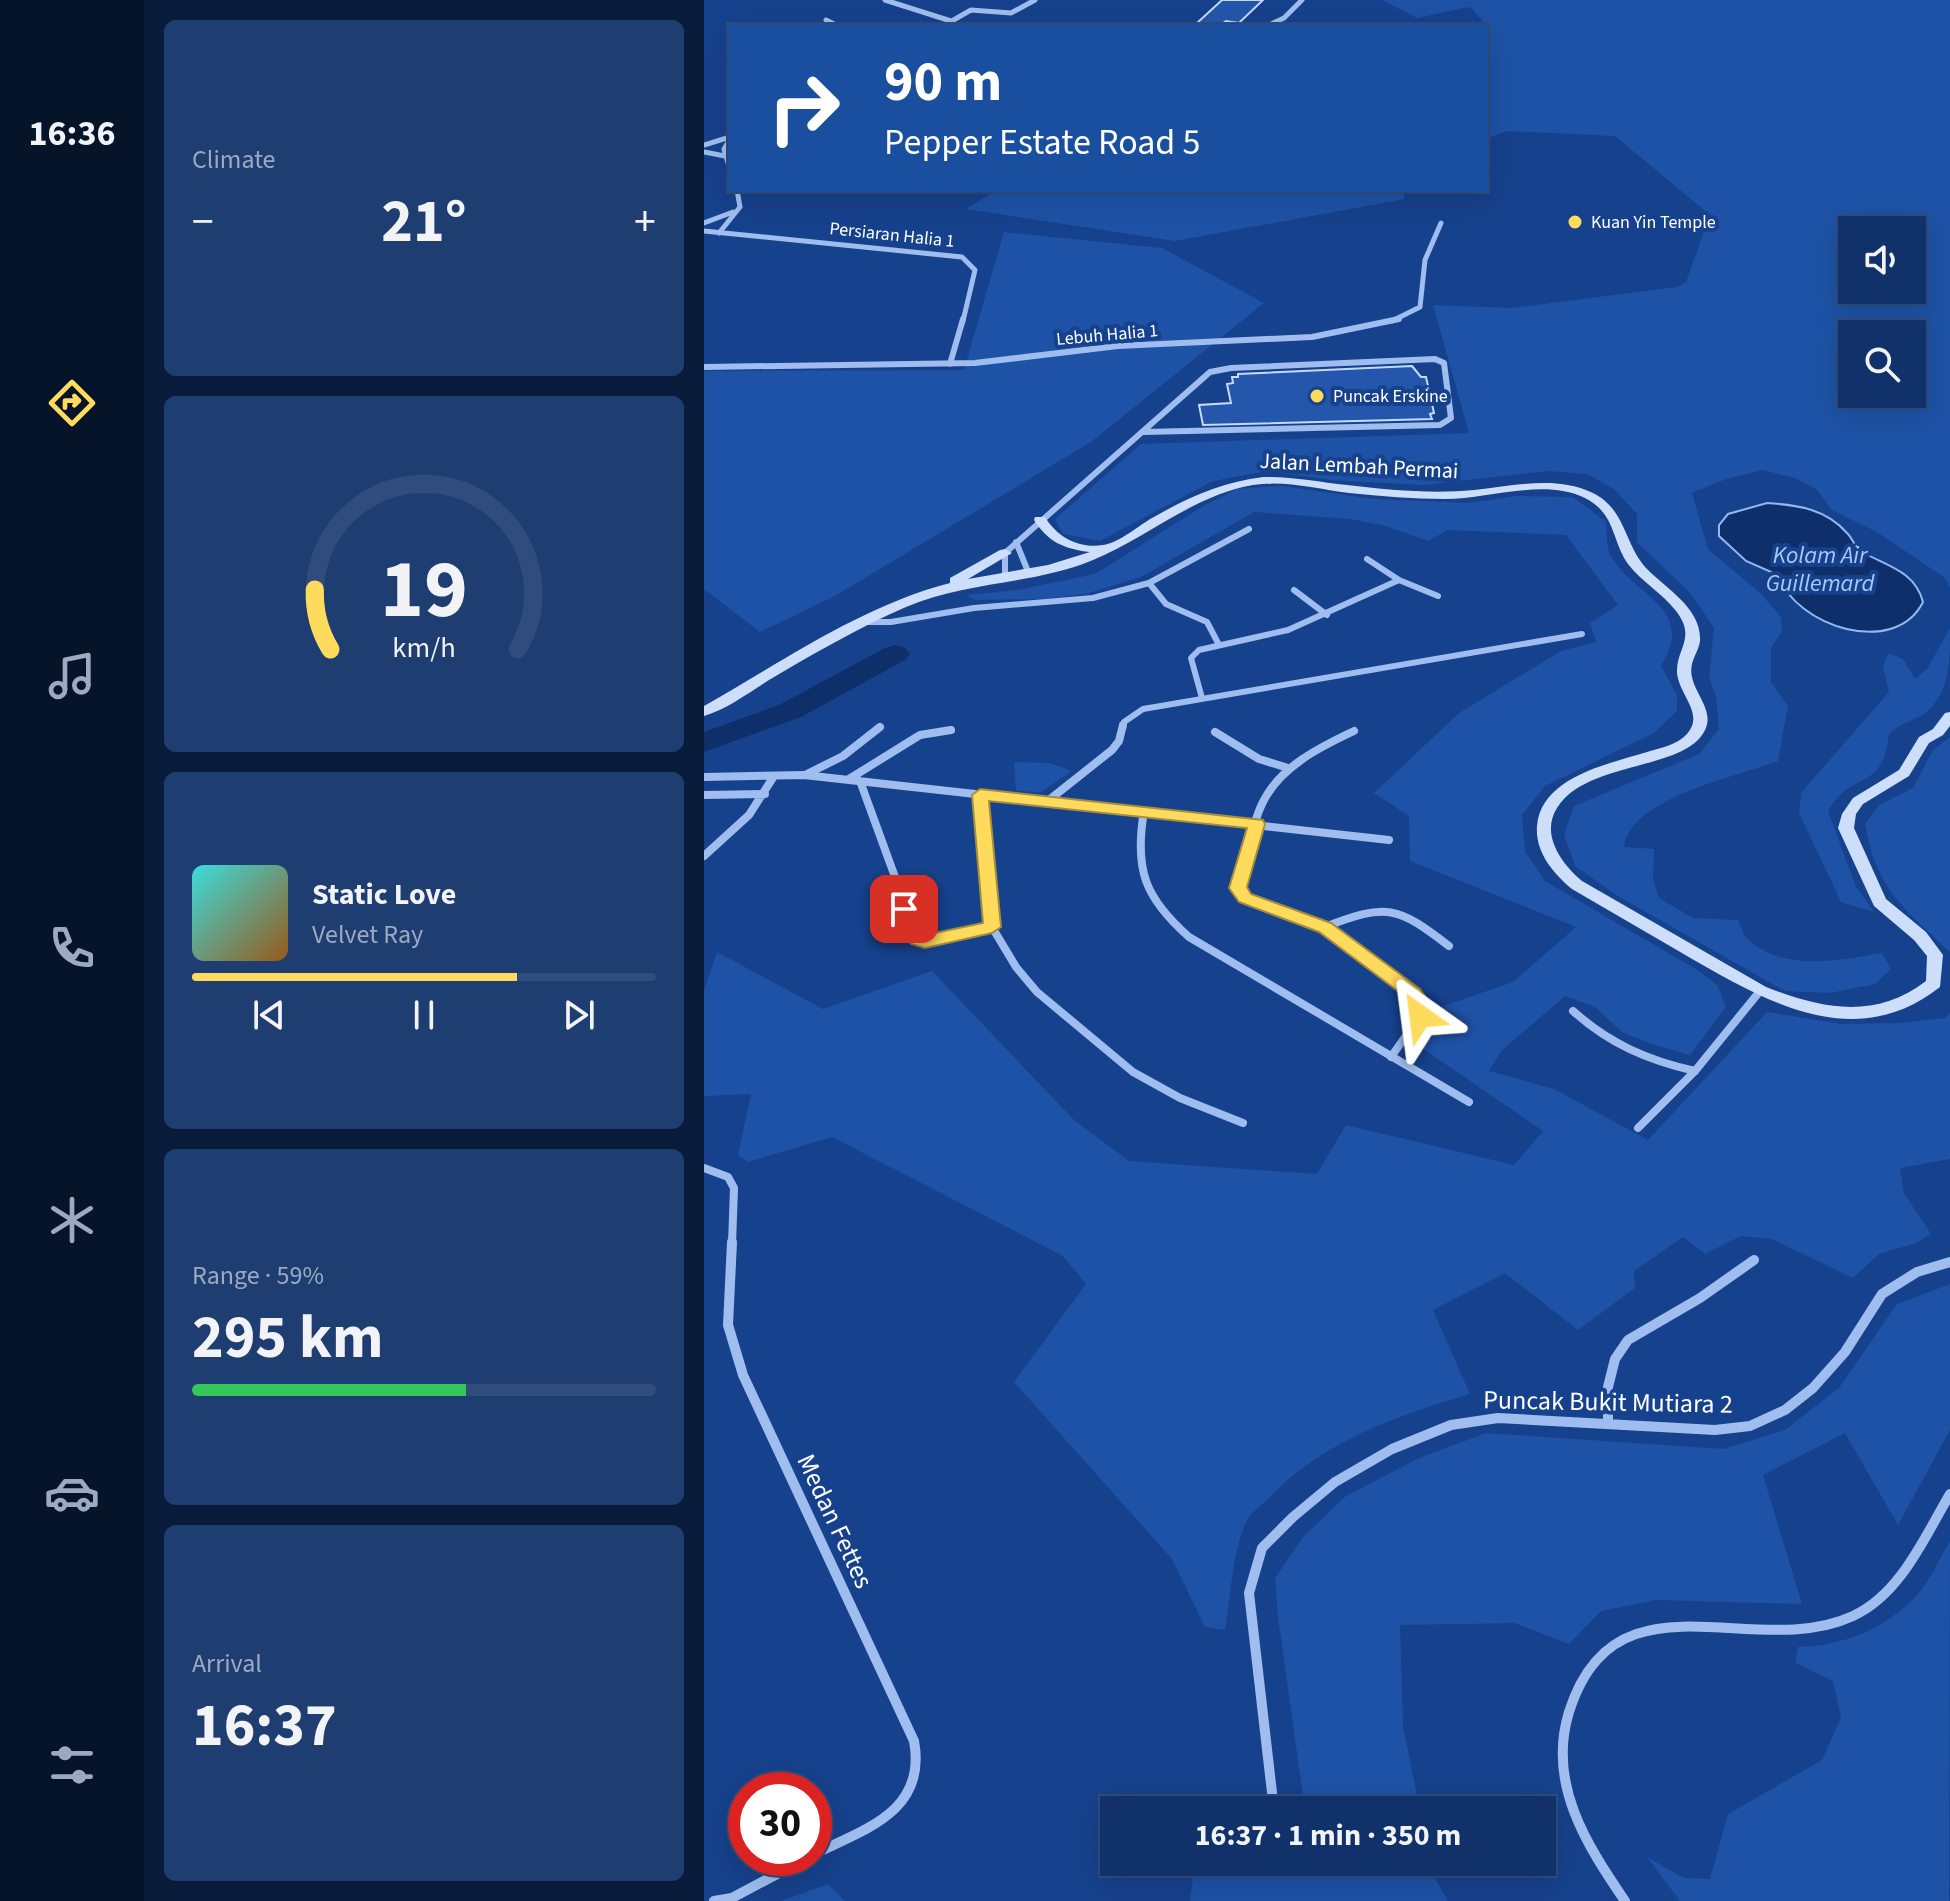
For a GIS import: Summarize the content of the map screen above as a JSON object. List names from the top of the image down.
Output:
{
  "streets": {
    "main road": ["Jalan Lembah Permai"],
    "street": [
      "Persiaran Halia 1",
      "Lebuh Halia 1",
      "Puncak Bukit Mutiara 2",
      "Medan Fettes"
    ]
  },
  "crossings": [
    ["Persiaran Halia 1", "Lebuh Halia 1"]
  ],
  "water": ["Kolam Air Guillemard"],
  "places": ["Kuan Yin Temple", "Puncak Erskine"],
  "page": {
    "tabs": "16:36",
    "tile": [
      "Climate",
      ["Range · 59%", "295 km"],
      ["Arrival", "16:37"]
    ],
    "turn": ["90 m", "Pepper Estate Road 5"],
    "heat": ["−", "21°", "+"],
    "song": ["Static Love", "Velvet Ray"],
    "limit": "30",
    "trip": "16:37 · 1 min · 350 m",
    "gauge": ["19", "km/h"]
  }
}
